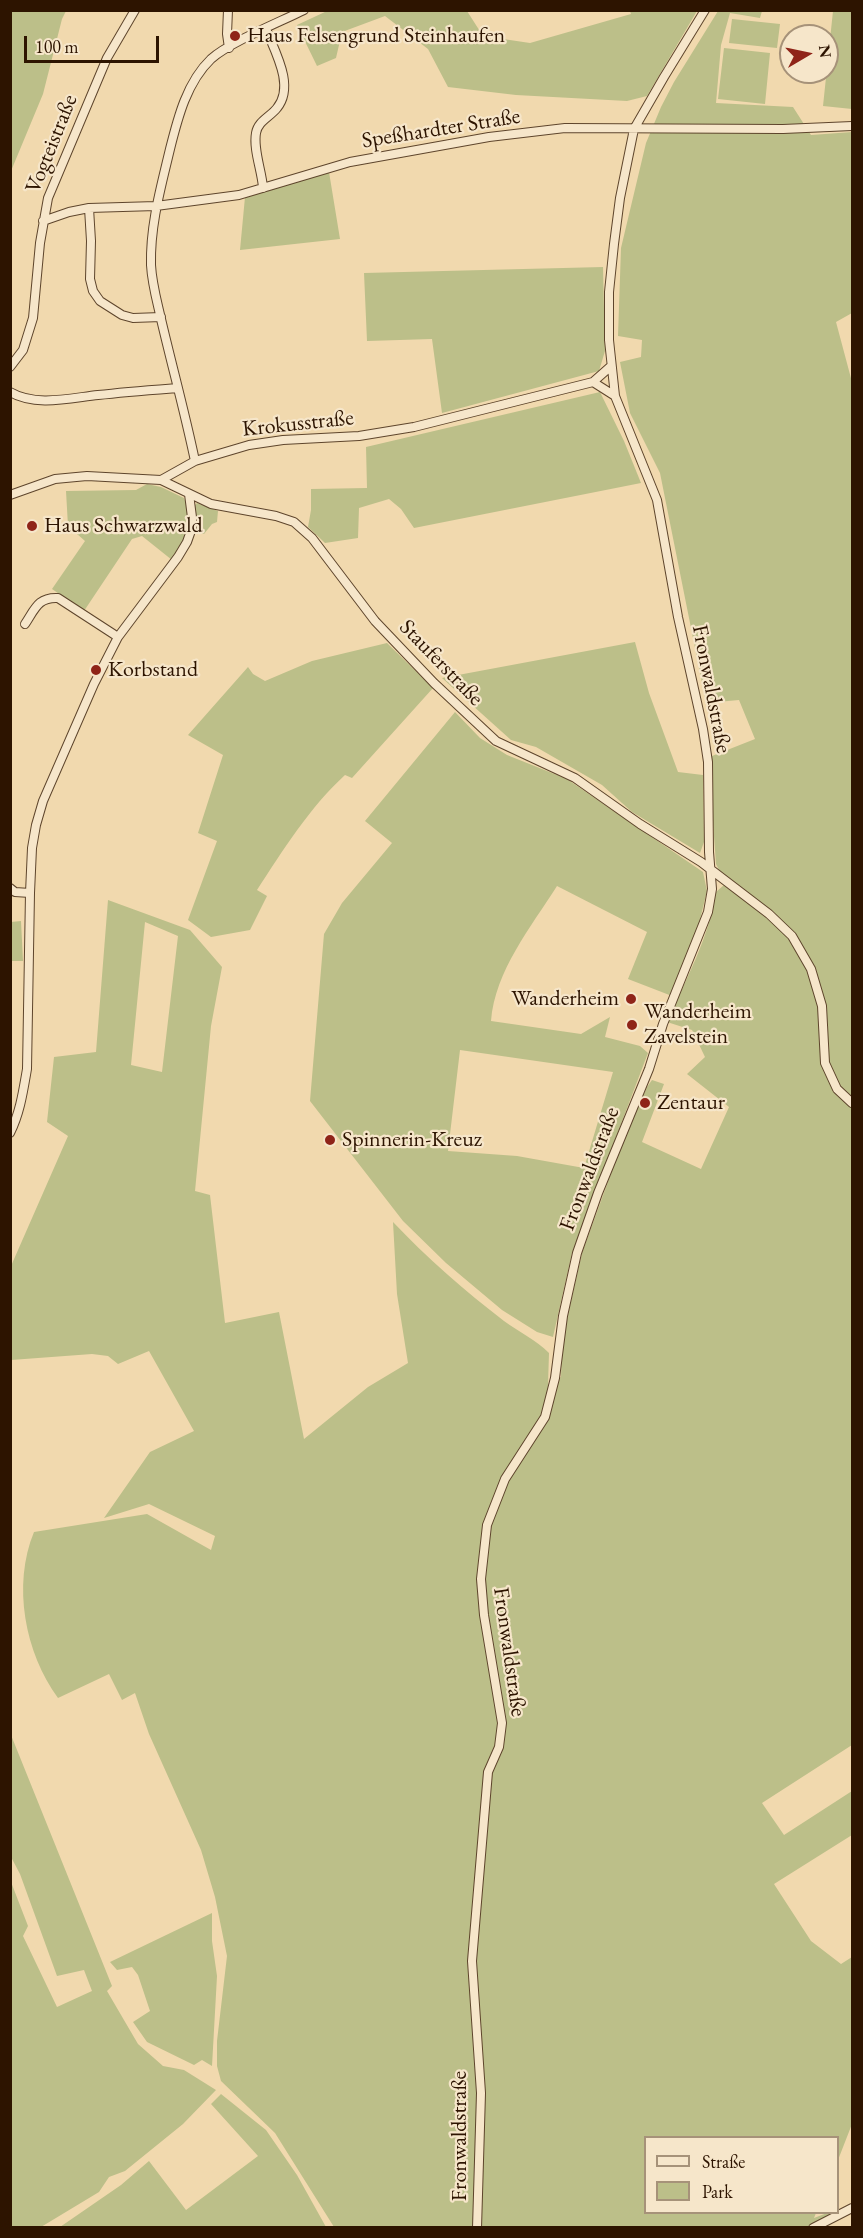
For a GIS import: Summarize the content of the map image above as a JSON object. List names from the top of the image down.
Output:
{
  "streets": {
    "street": [
      "Speßhardter Straße",
      "Vogteistraße",
      "Krokusstraße",
      "Stauferstraße",
      "Fronwaldstraße"
    ]
  },
  "crossings": [
    ["Speßhardter Straße", "Vogteistraße"],
    ["Speßhardter Straße", "Fronwaldstraße"],
    ["Krokusstraße", "Stauferstraße"],
    ["Krokusstraße", "Fronwaldstraße"],
    ["Stauferstraße", "Fronwaldstraße"]
  ],
  "places": [
    "Haus Felsengrund Steinhaufen",
    "Haus Schwarzwald",
    "Korbstand",
    "Wanderheim",
    "Wanderheim Zavelstein",
    "Zentaur",
    "Spinnerin-Kreuz"
  ],
  "legend": ["Straße", "Park"],
  "scale_bar": "100 m",
  "north": "right"
}
